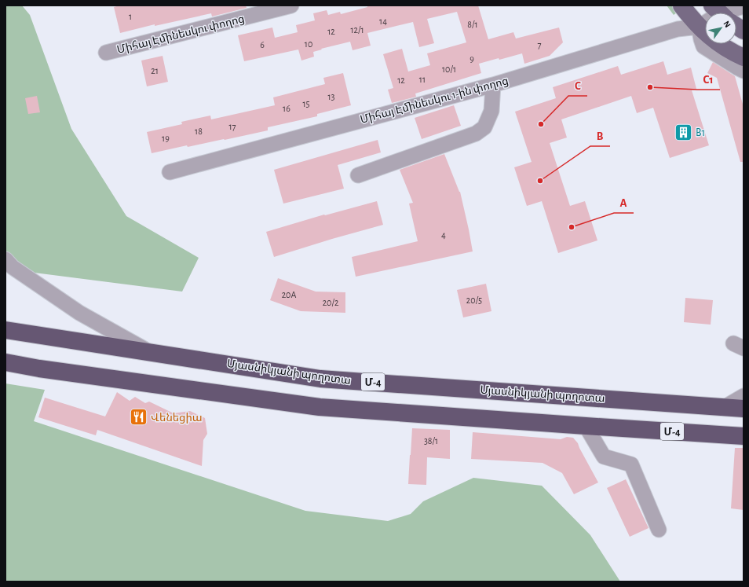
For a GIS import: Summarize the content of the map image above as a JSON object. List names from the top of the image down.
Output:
{
  "streets": {
    "highway": ["Մյասնիկյանի պողոտա", "Մ-4"],
    "street": ["Միհայ Էմինեսկու փողոց", "Միհայ Էմինեսկու 1-ին փողոց"]
  },
  "places": {
    "other": [
      "C1",
      "C",
      "B",
      "A"
    ],
    "building": ["B1"],
    "restaurant": ["Վենեցիա"]
  },
  "house_numbers": [
    "1",
    "14",
    "8/1",
    "12/1",
    "12",
    "10",
    "6",
    "7",
    "9",
    "10/1",
    "21",
    "11",
    "12",
    "13",
    "15",
    "16",
    "17",
    "18",
    "19",
    "4",
    "20A",
    "20/5",
    "20/2",
    "38/1"
  ],
  "north": "top right"
}
